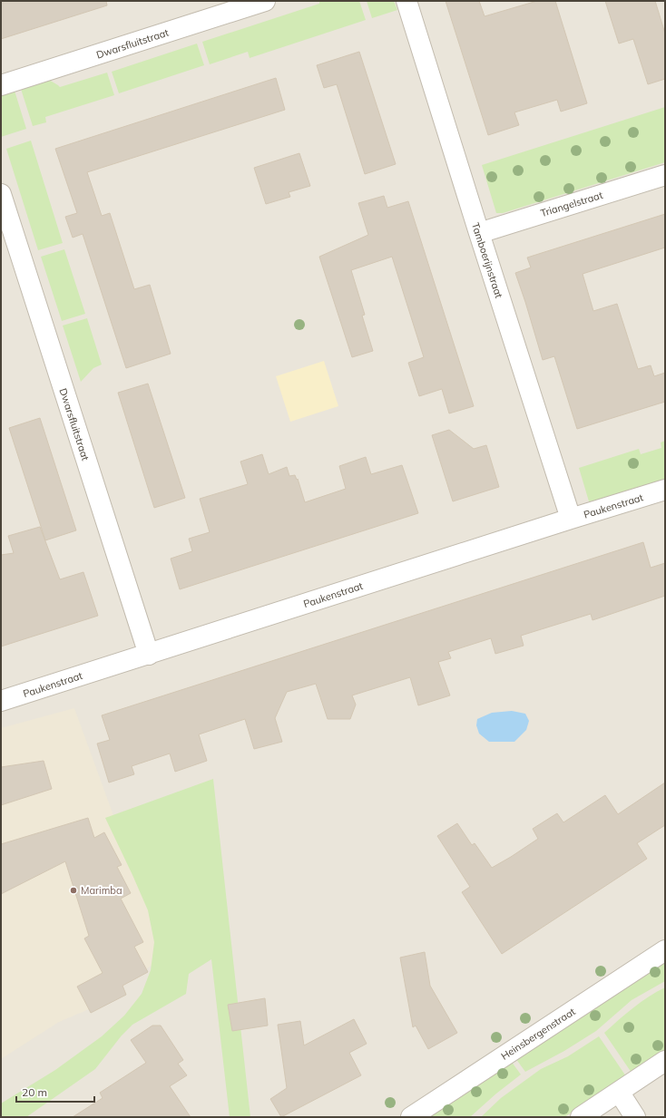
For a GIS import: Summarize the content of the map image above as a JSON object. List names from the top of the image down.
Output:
{
  "streets": {
    "street": [
      "Dwarsfluitstraat",
      "Triangelstraat",
      "Tamboerijnstraat",
      "Paukenstraat",
      "Heinsbergenstraat"
    ]
  },
  "crossings": [
    ["Dwarsfluitstraat", "Paukenstraat"],
    ["Triangelstraat", "Tamboerijnstraat"],
    ["Tamboerijnstraat", "Paukenstraat"]
  ],
  "places": ["Marimba"],
  "scale_bar": "20 m"
}
